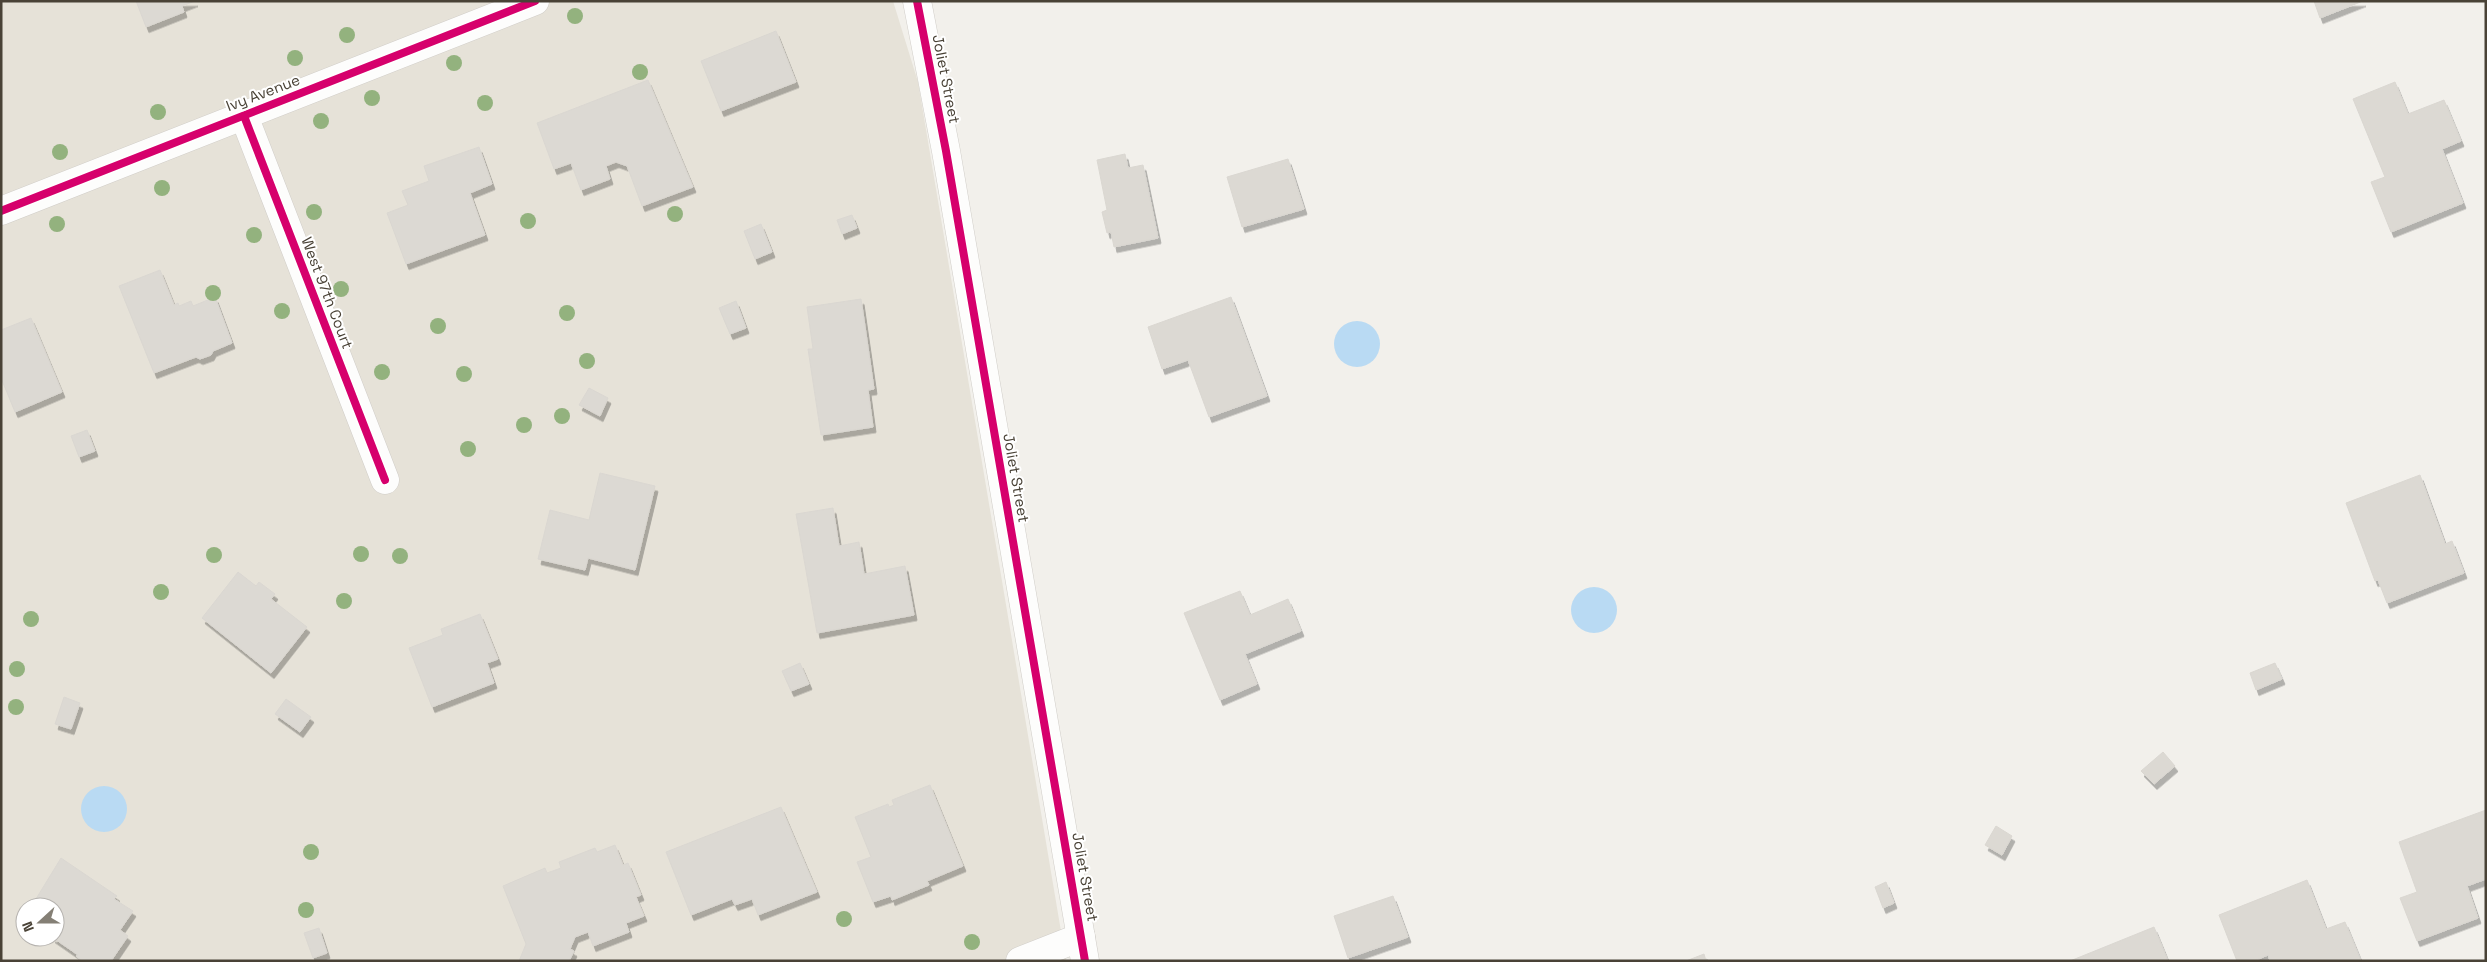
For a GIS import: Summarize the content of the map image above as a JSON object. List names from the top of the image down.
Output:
{
  "streets": {
    "street": ["Joliet Street", "Ivy Avenue", "West 97th Court"]
  },
  "crossings": [
    ["Ivy Avenue", "West 97th Court"]
  ],
  "north": "left"
}
